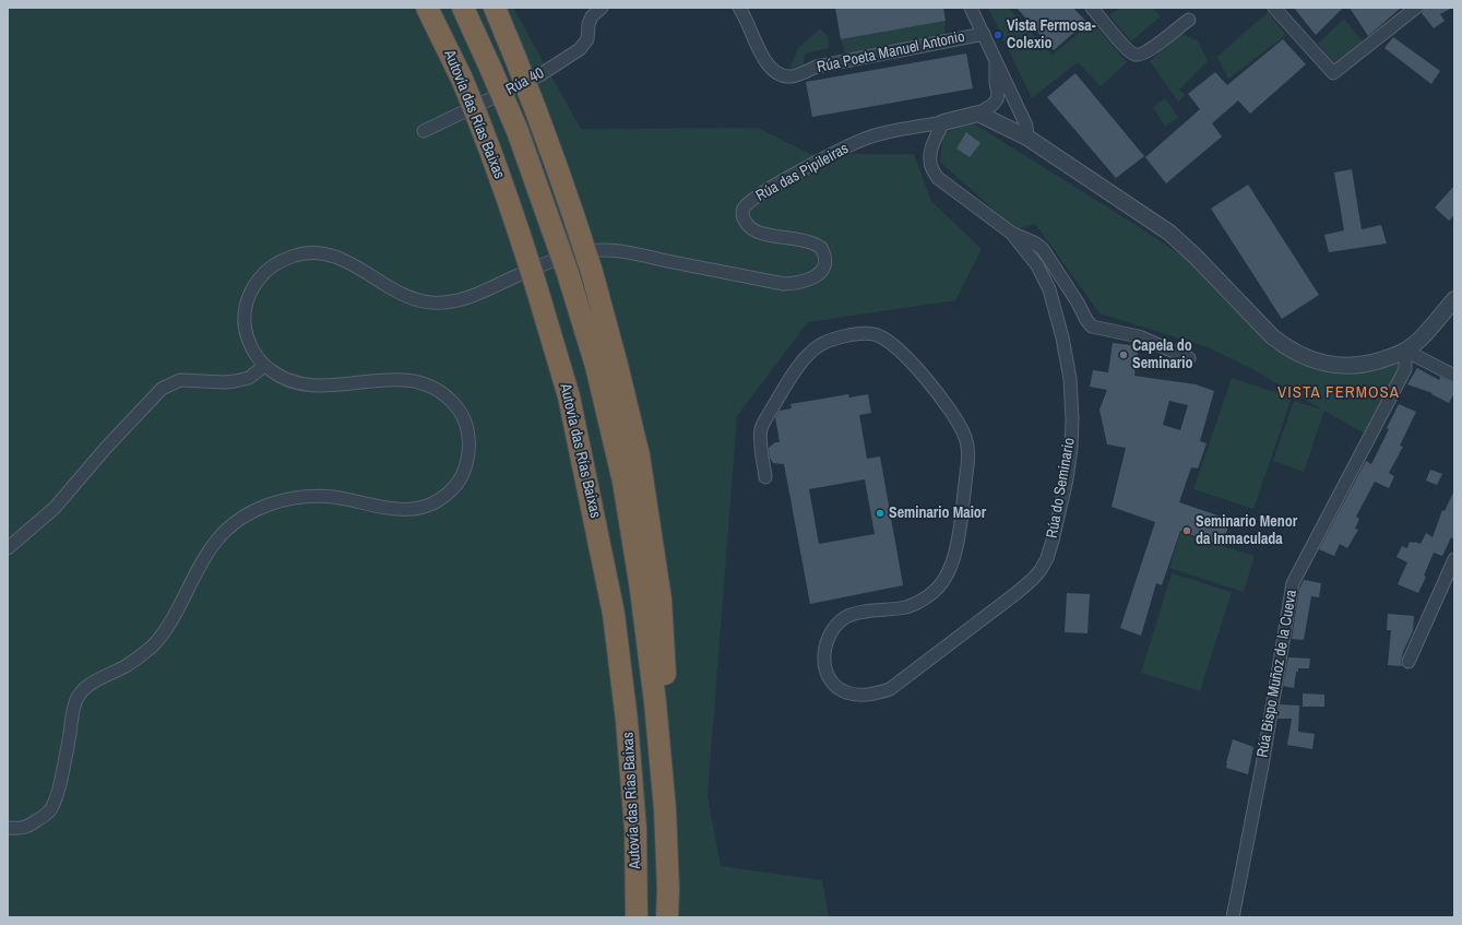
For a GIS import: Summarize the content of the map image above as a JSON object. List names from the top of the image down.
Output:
{
  "streets": {
    "highway": ["Autovía das Rías Baixas"],
    "street": [
      "Rúa Poeta Manuel Antonio",
      "Rúa 40",
      "Rúa das Pipileiras",
      "Rúa do Seminario",
      "Rúa Bispo Muñoz de la Cueva"
    ]
  },
  "crossings": [
    ["Rúa das Pipileiras", "Rúa do Seminario"]
  ],
  "districts": ["VISTA FERMOSA"],
  "places": [
    "Vista Fermosa- Colexio",
    "Capela do Seminario",
    "Seminario Maior",
    "Seminario Menor da Inmaculada"
  ]
}
